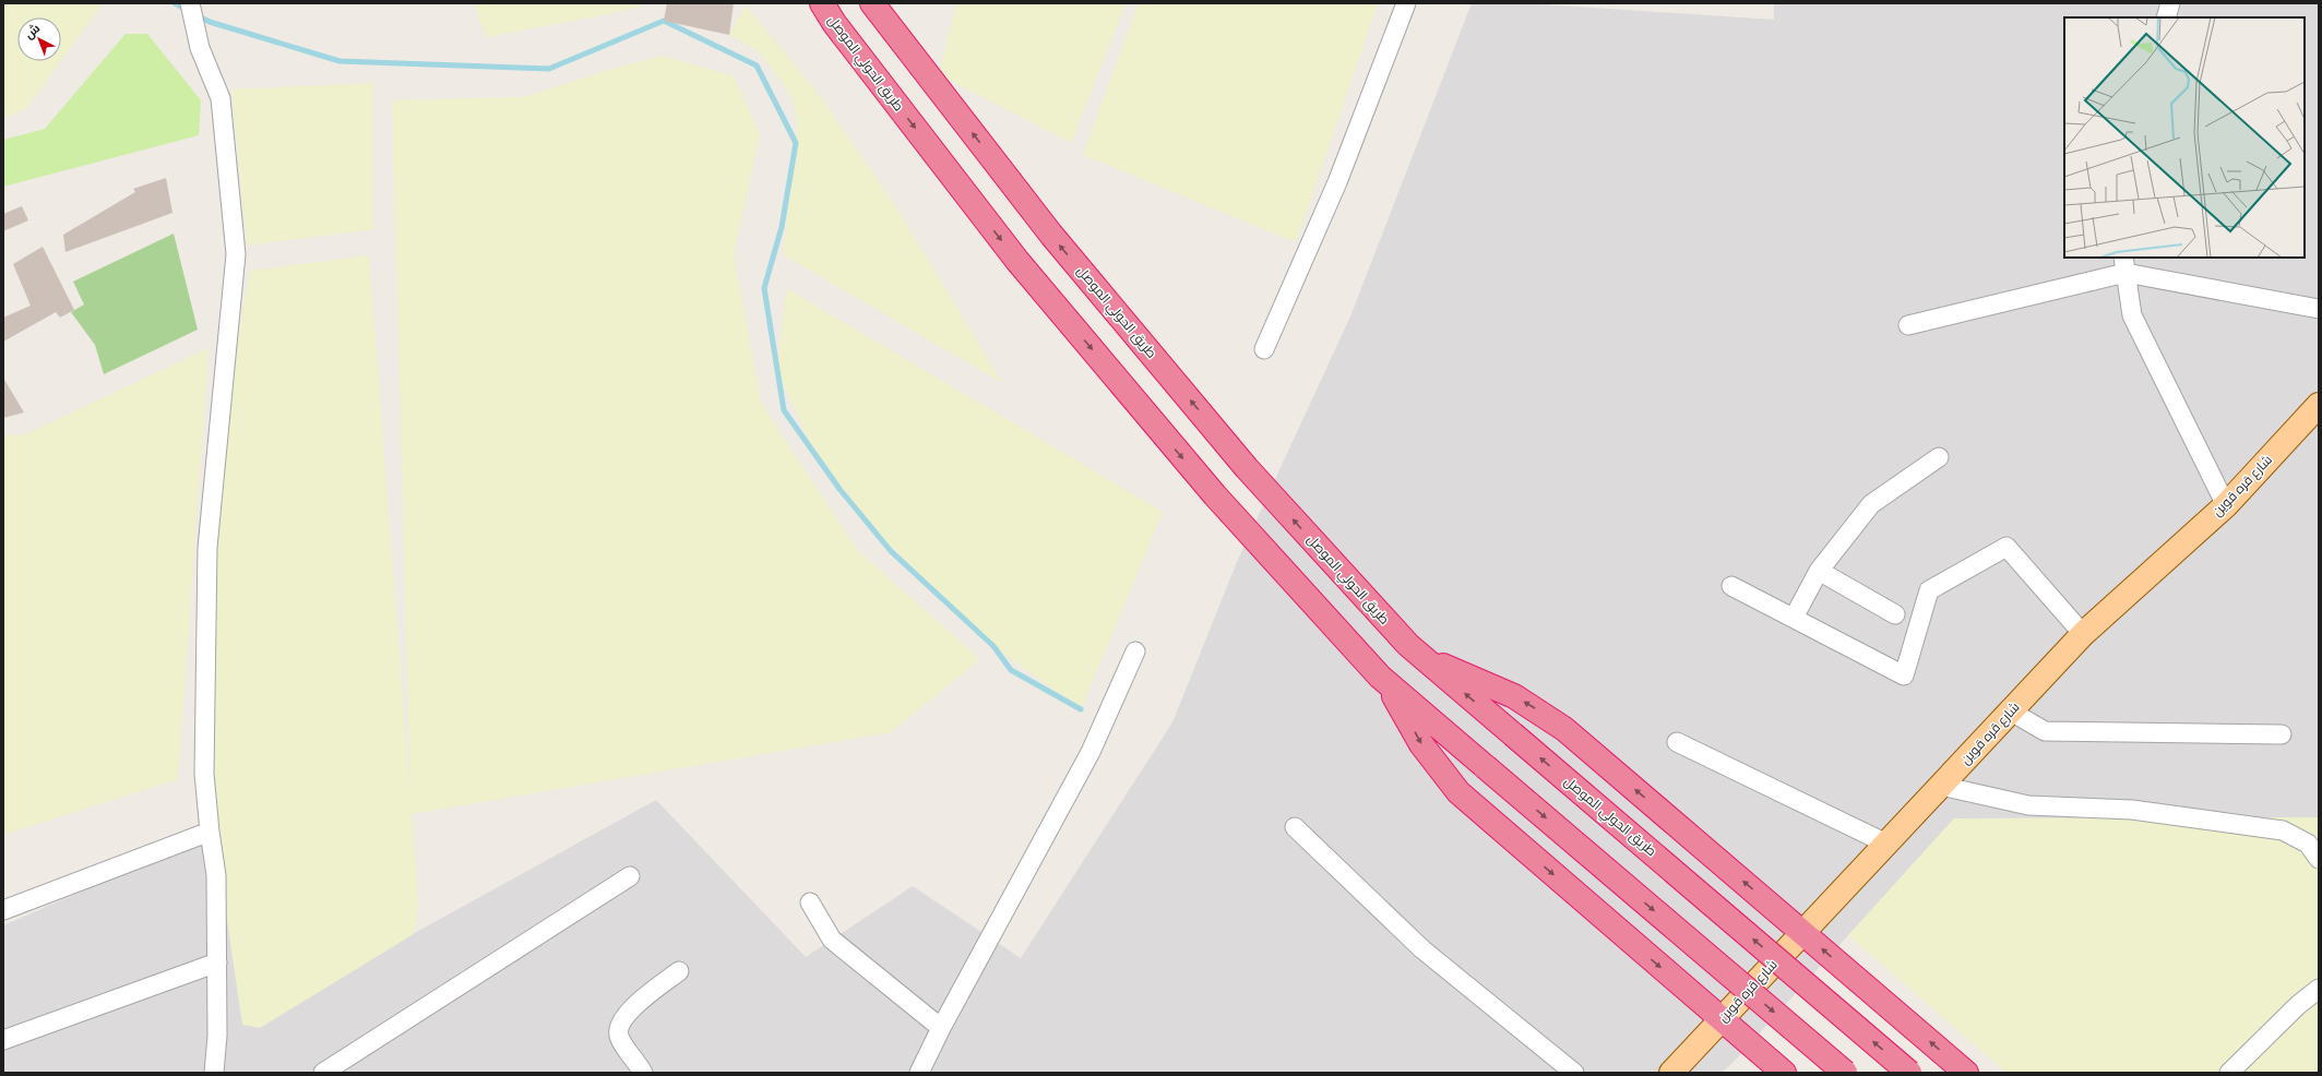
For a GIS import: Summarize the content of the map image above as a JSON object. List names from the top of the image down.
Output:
{
  "streets": {
    "highway": ["طريق الحولي الموصل"],
    "main road": ["شارع قره قوين"]
  },
  "north": "top left"
}
